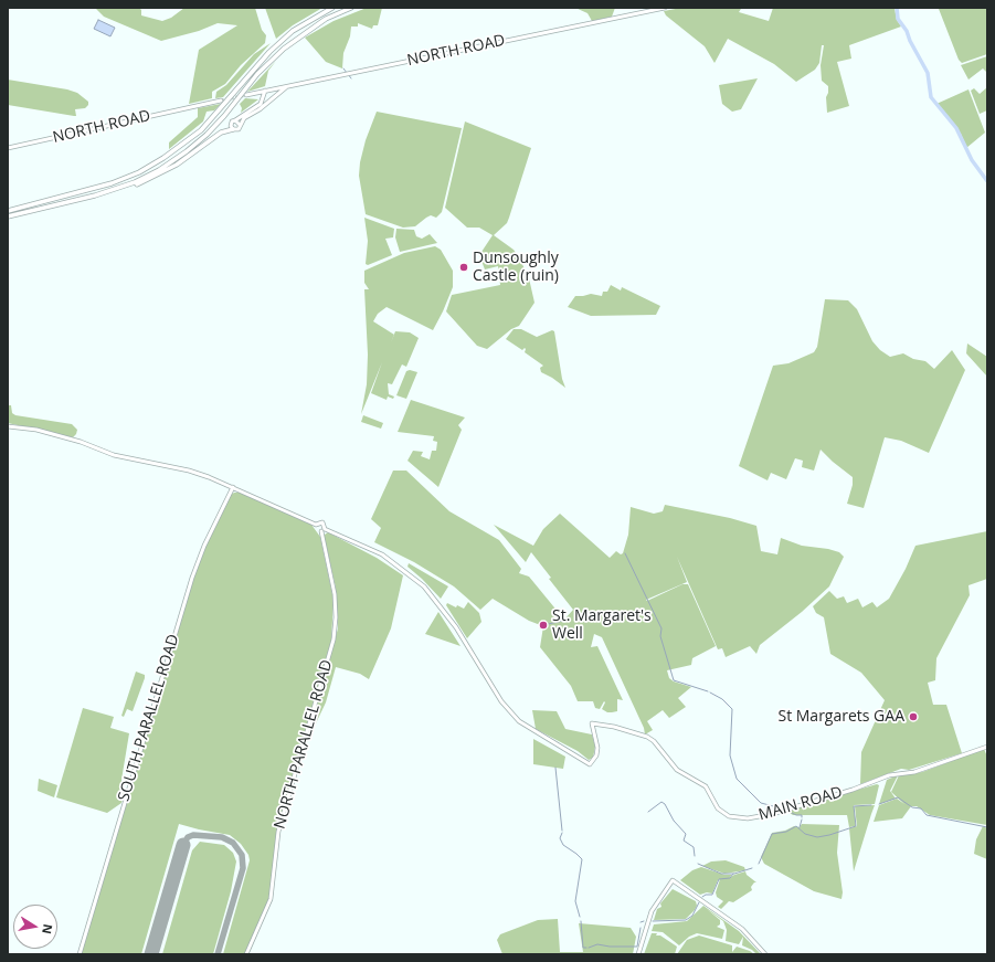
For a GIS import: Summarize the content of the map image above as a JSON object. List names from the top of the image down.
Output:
{
  "streets": {
    "main road": [
      "NORTH ROAD",
      "SOUTH PARALLEL ROAD",
      "NORTH PARALLEL ROAD",
      "MAIN ROAD"
    ]
  },
  "places": ["Dunsoughly Castle (ruin)", "St. Margaret's Well", "St Margarets GAA"],
  "north": "right"
}
